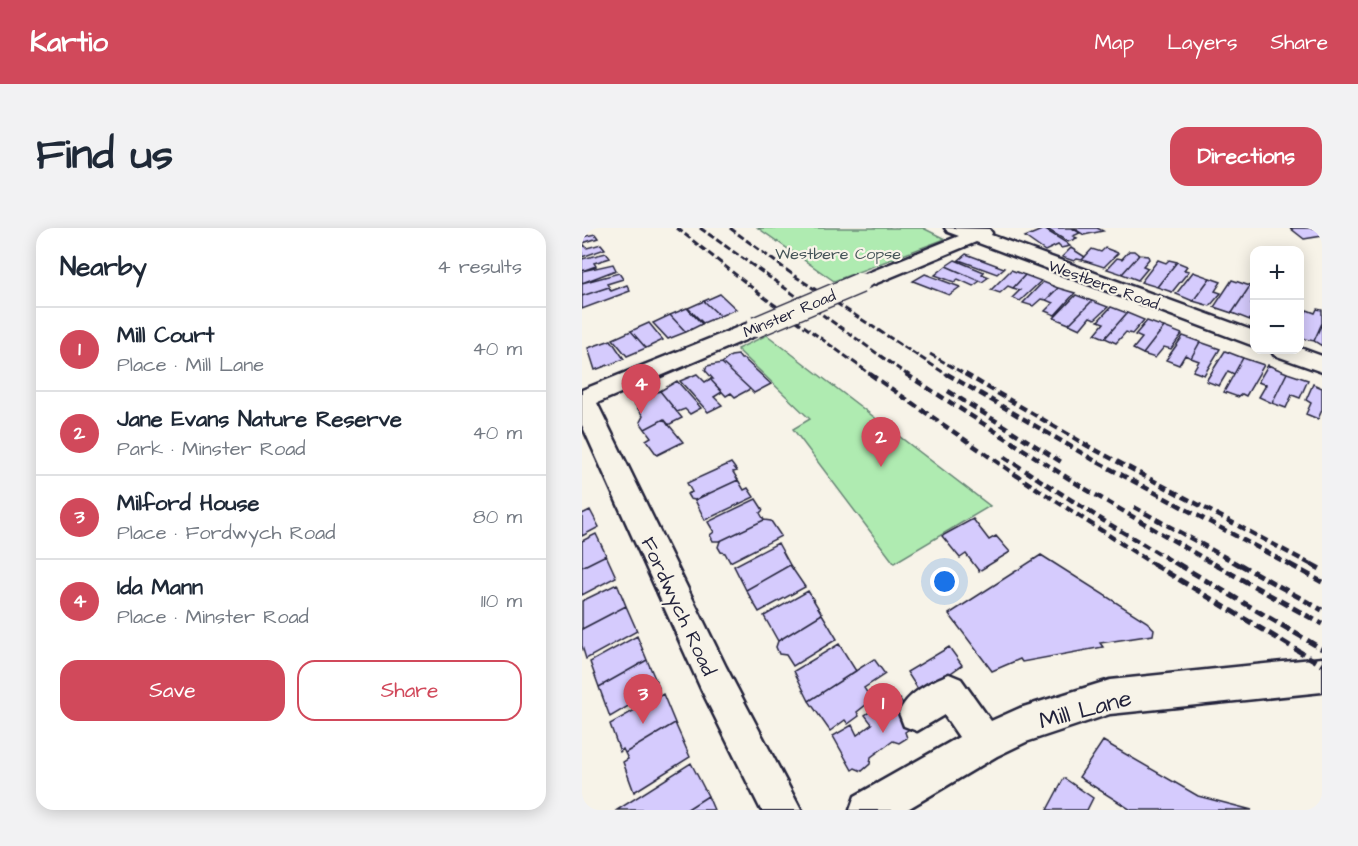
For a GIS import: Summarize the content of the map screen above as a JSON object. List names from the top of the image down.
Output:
{
  "streets": {
    "street": [
      "Westbere Road",
      "Minster Road",
      "Fordwych Road",
      "Mill Lane"
    ]
  },
  "crossings": [
    ["Westbere Road", "Minster Road"],
    ["Minster Road", "Fordwych Road"]
  ],
  "parks": ["Westbere Copse"],
  "page": {
    "header": "Kartio",
    "nav": ["Map", "Layers", "Share"],
    "title": "Find us",
    "buttons": [
      "Directions",
      ["Save", "Share"]
    ],
    "heading": ["Nearby", "4 results"],
    "map_buttons": ["+", "−"],
    "list": [
      {
        "mark": "1",
        "name": "Mill Court",
        "note": "Place · Mill Lane",
        "value": "40 m"
      },
      {
        "mark": "2",
        "name": "Jane Evans Nature Reserve",
        "note": "Park · Minster Road",
        "value": "40 m"
      },
      {
        "mark": "3",
        "name": "Milford House",
        "note": "Place · Fordwych Road",
        "value": "80 m"
      },
      {
        "mark": "4",
        "name": "Ida Mann",
        "note": "Place · Minster Road",
        "value": "110 m"
      }
    ],
    "pins": [
      "4",
      "2",
      "3",
      "1"
    ]
  }
}
